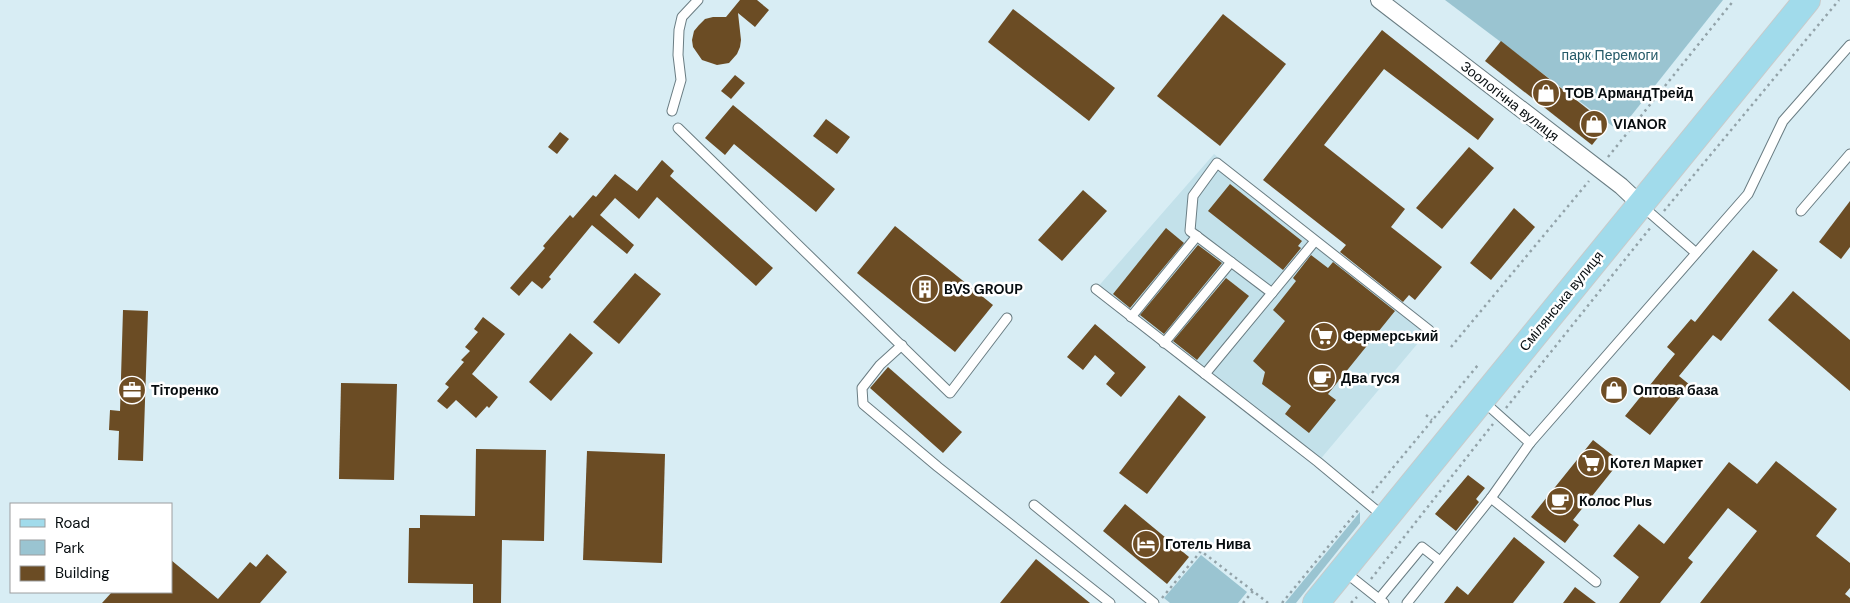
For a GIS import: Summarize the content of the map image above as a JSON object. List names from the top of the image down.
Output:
{
  "streets": {
    "main road": ["Смілянська вулиця"],
    "street": ["Зоологічна вулиця"]
  },
  "crossings": [
    ["Зоологічна вулиця", "Смілянська вулиця"]
  ],
  "parks": ["парк Перемоги"],
  "places": {
    "shop": ["ТОВ АрмандТрейд", "VIANOR", "Оптова база"],
    "building": ["BVS GROUP"],
    "supermarket": ["Фермерський", "Котел Маркет"],
    "cafe": ["Два гуся", "Колос Plus"],
    "office": ["Тіторенко"],
    "hotel": ["Готель Нива"]
  },
  "legend": ["Road", "Park", "Building"]
}
